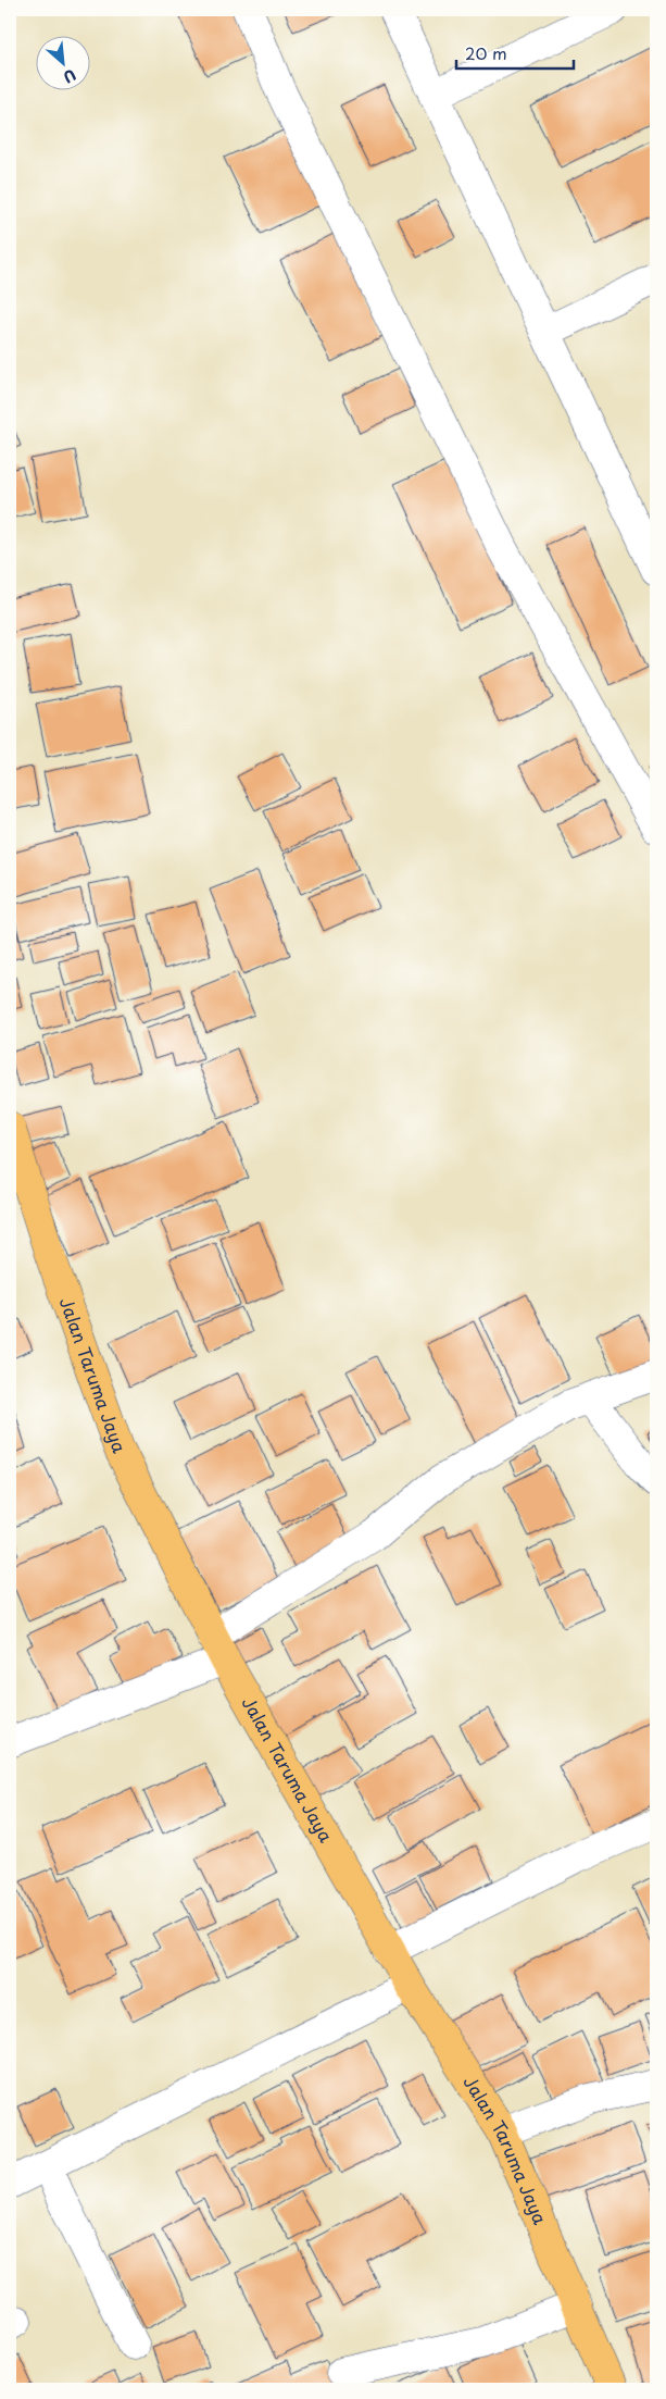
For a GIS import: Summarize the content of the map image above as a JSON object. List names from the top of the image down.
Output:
{
  "streets": {
    "main road": ["Jalan Taruma Jaya"]
  },
  "scale_bar": "20 m",
  "north": "bottom right"
}
